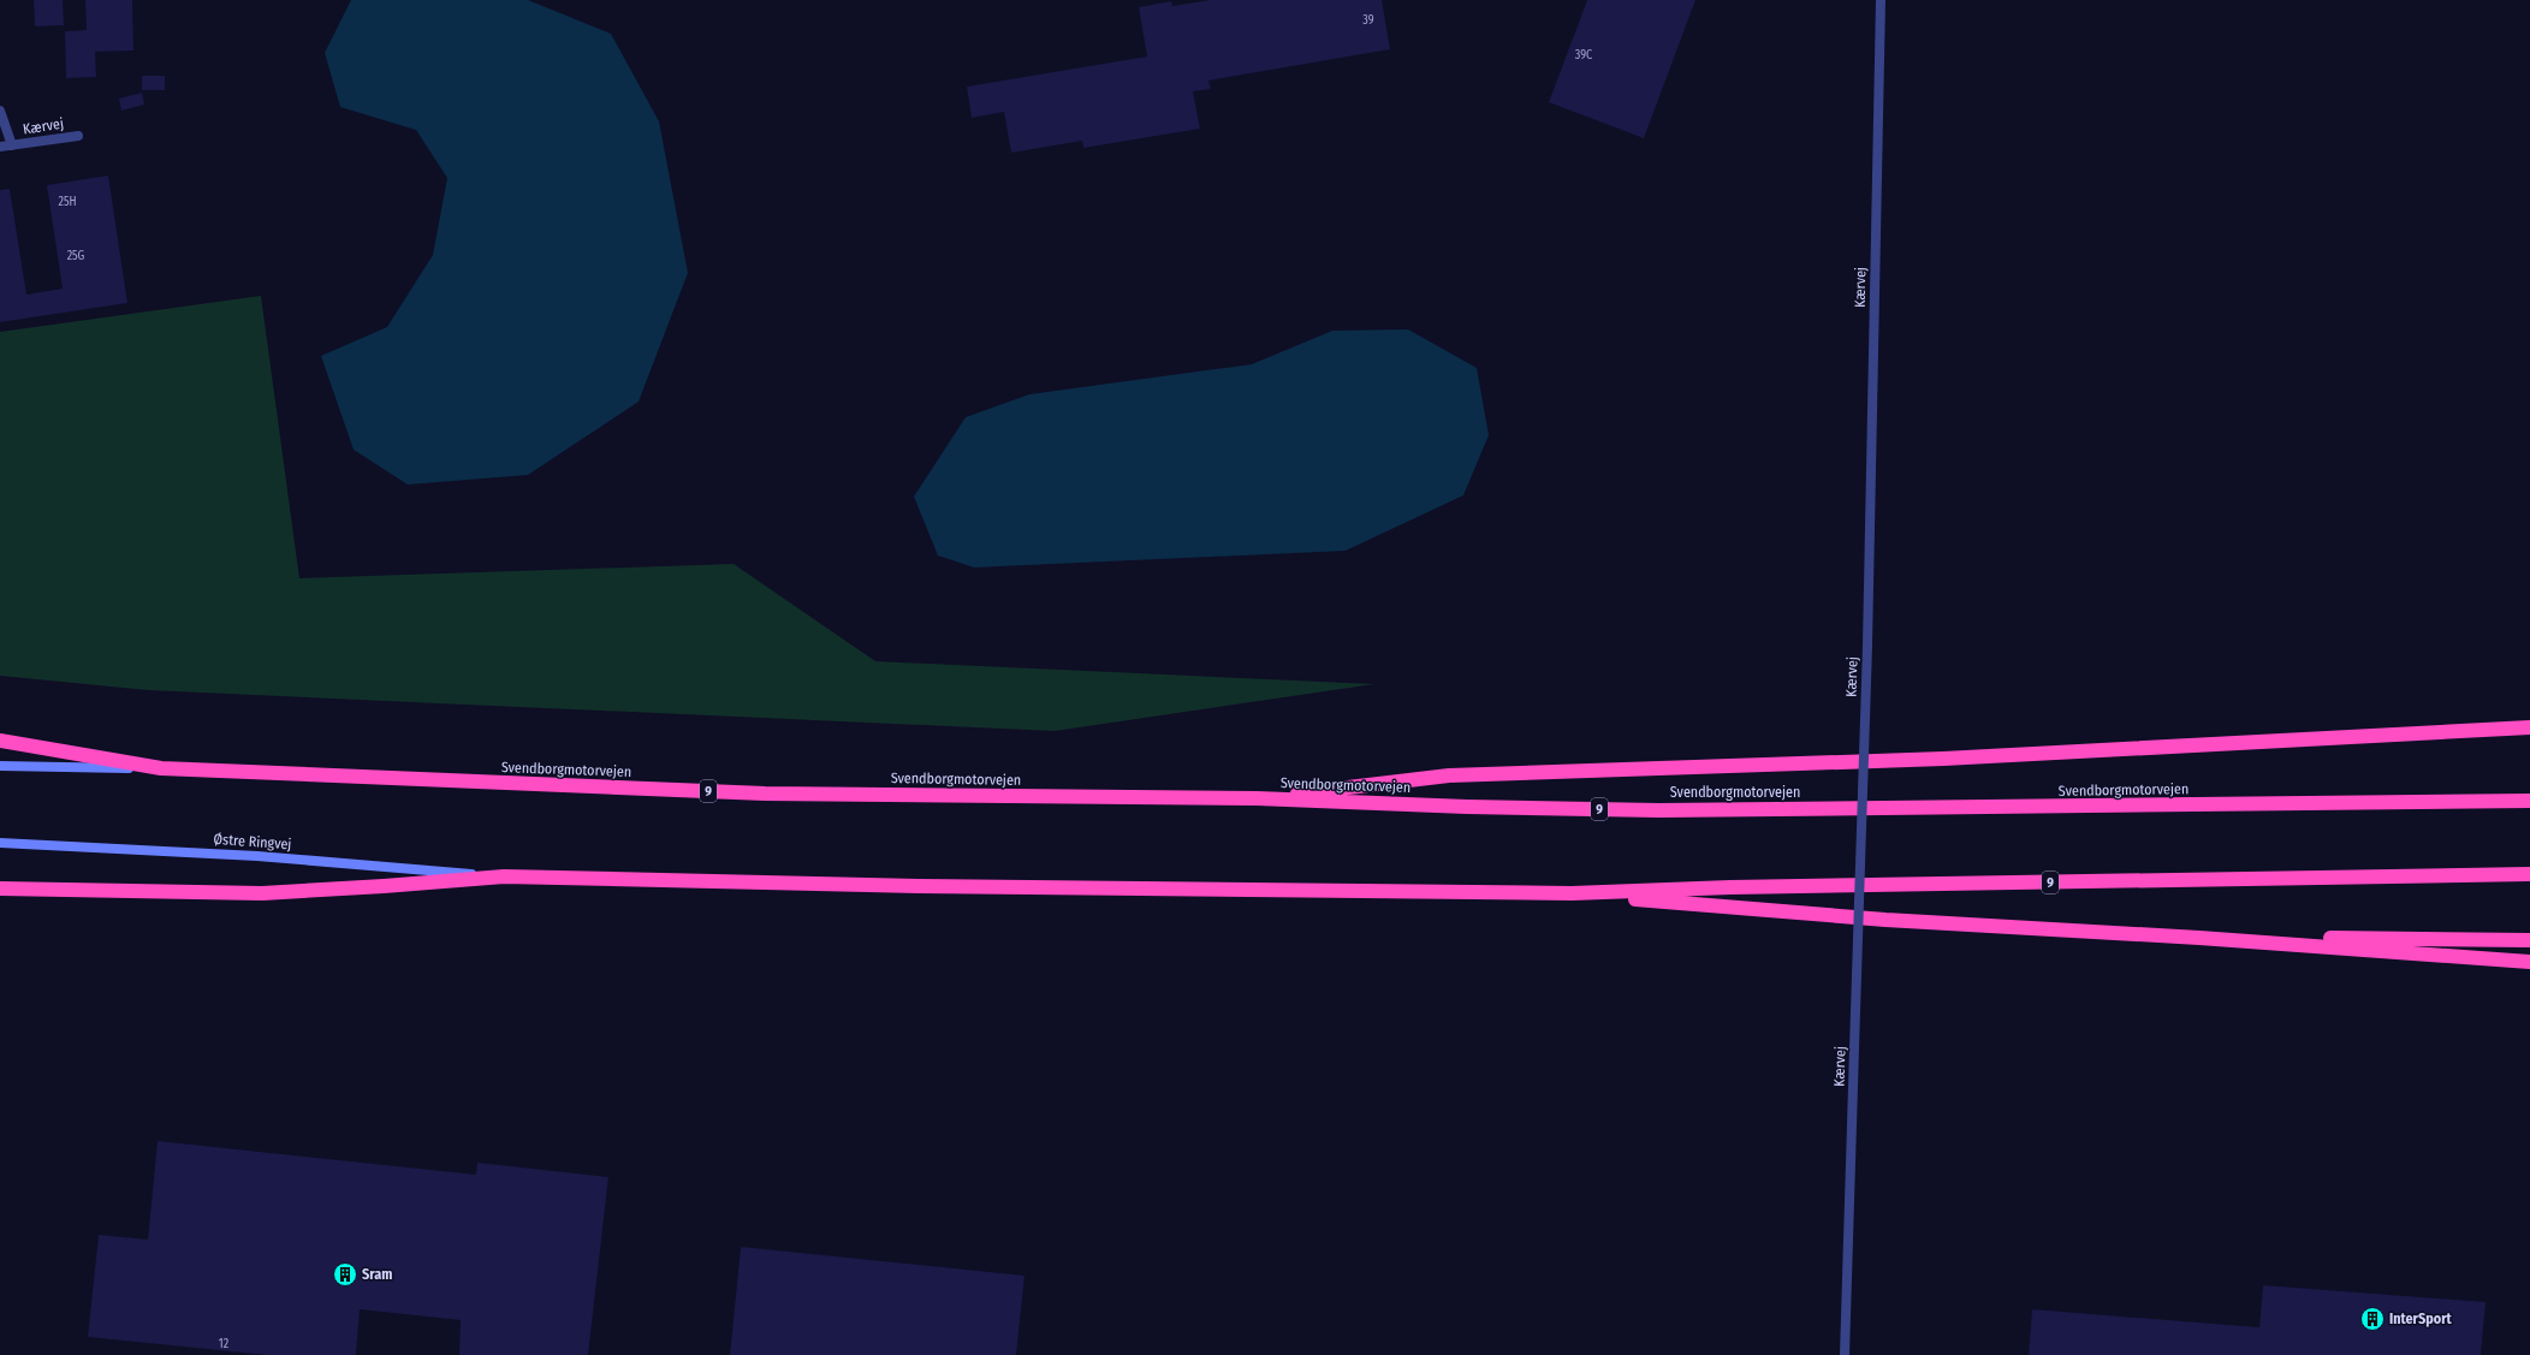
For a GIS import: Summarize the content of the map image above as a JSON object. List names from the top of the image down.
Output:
{
  "streets": {
    "highway": ["Svendborgmotorvejen", "9"],
    "main road": ["Østre Ringvej"],
    "street": ["Kærvej"]
  },
  "crossings": [
    ["9", "Østre Ringvej"]
  ],
  "places": {
    "building": ["Sram", "InterSport"]
  },
  "house_numbers": [
    "39",
    "39C",
    "25H",
    "25G",
    "12"
  ]
}
